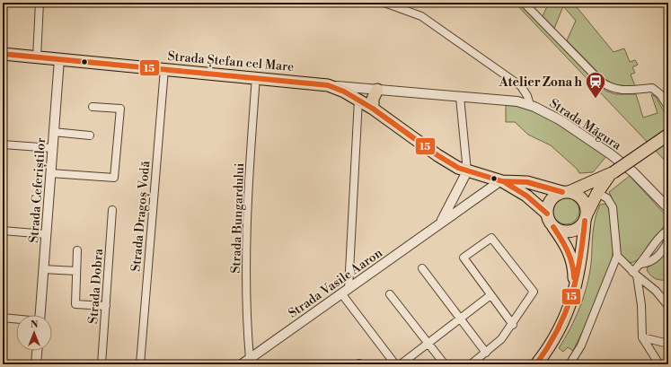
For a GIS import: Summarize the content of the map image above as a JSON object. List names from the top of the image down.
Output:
{
  "streets": {
    "main road": ["Strada Ștefan cel Mare"],
    "street": [
      "Strada Măgura",
      "Strada Ceferiștilor",
      "Strada Dragoș Vodă",
      "Strada Bungardului",
      "Strada Vasile Aaron",
      "Strada Dobra"
    ]
  },
  "crossings": [
    ["Strada Ștefan cel Mare", "Strada Măgura"],
    ["Strada Ștefan cel Mare", "Strada Ceferiștilor"],
    ["Strada Ștefan cel Mare", "Strada Dragoș Vodă"],
    ["Strada Ștefan cel Mare", "Strada Bungardului"],
    ["Strada Ștefan cel Mare", "Strada Vasile Aaron"],
    ["Strada Bungardului", "Strada Vasile Aaron"]
  ],
  "places": {
    "station": ["Atelier Zona h"]
  },
  "lines": ["transit line 15"],
  "north": "top"
}
